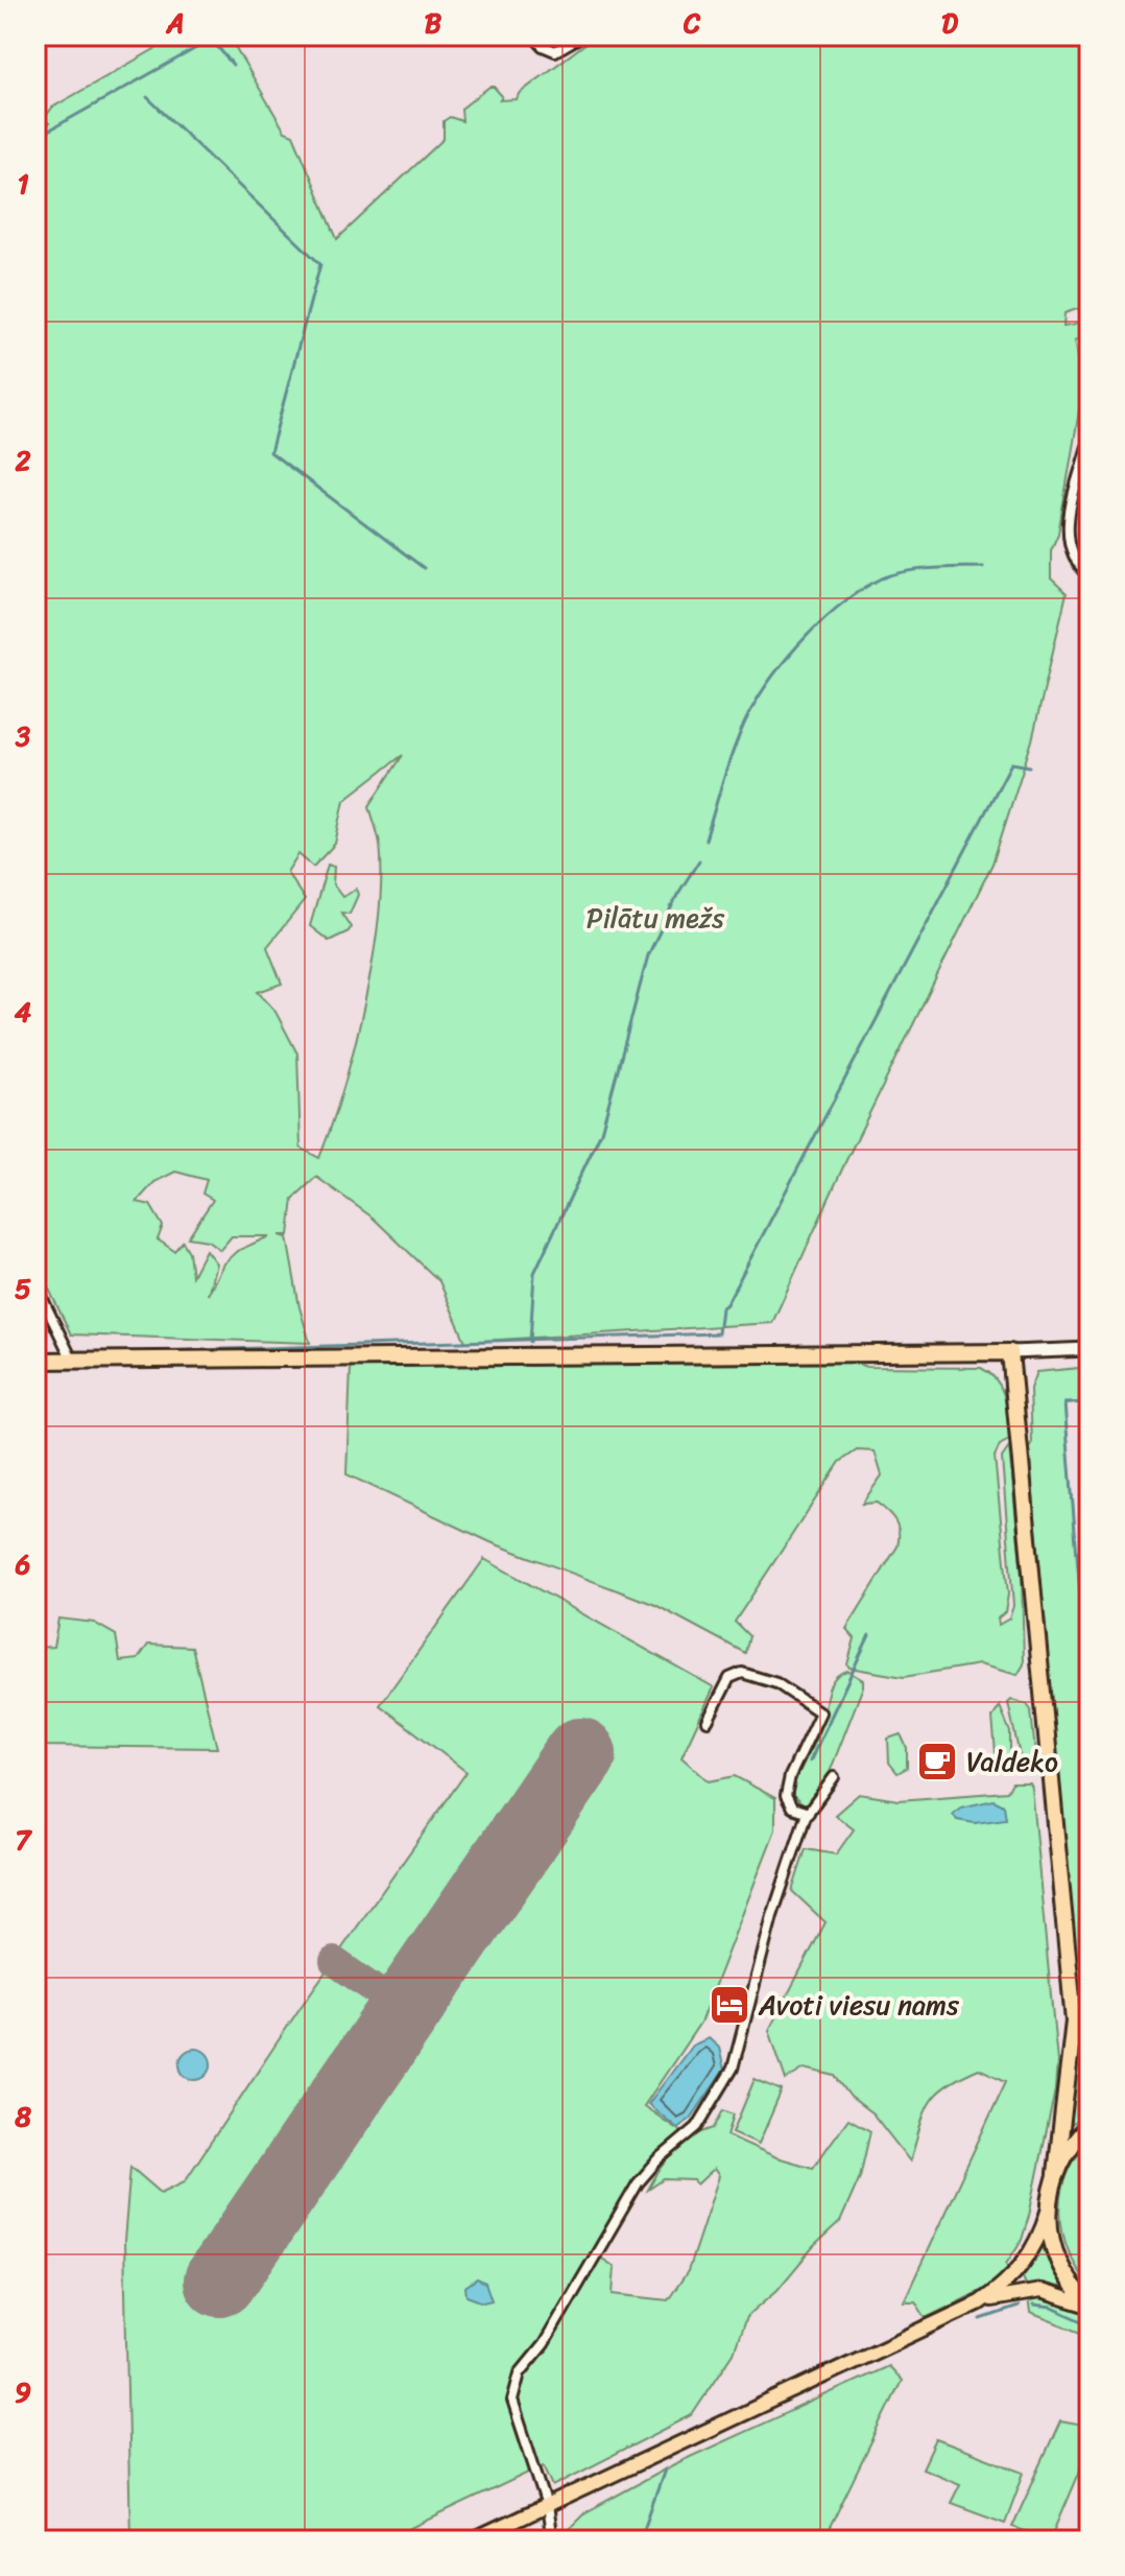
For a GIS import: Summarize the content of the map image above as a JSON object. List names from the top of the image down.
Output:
{
  "parks": ["Pilātu mežs"],
  "places": {
    "cafe": ["Valdeko"],
    "hotel": ["Avoti viesu nams"]
  },
  "grid": {
    "columns": [
      "A",
      "B",
      "C",
      "D"
    ],
    "rows": [
      "1",
      "2",
      "3",
      "4",
      "5",
      "6",
      "7",
      "8",
      "9"
    ]
  }
}
